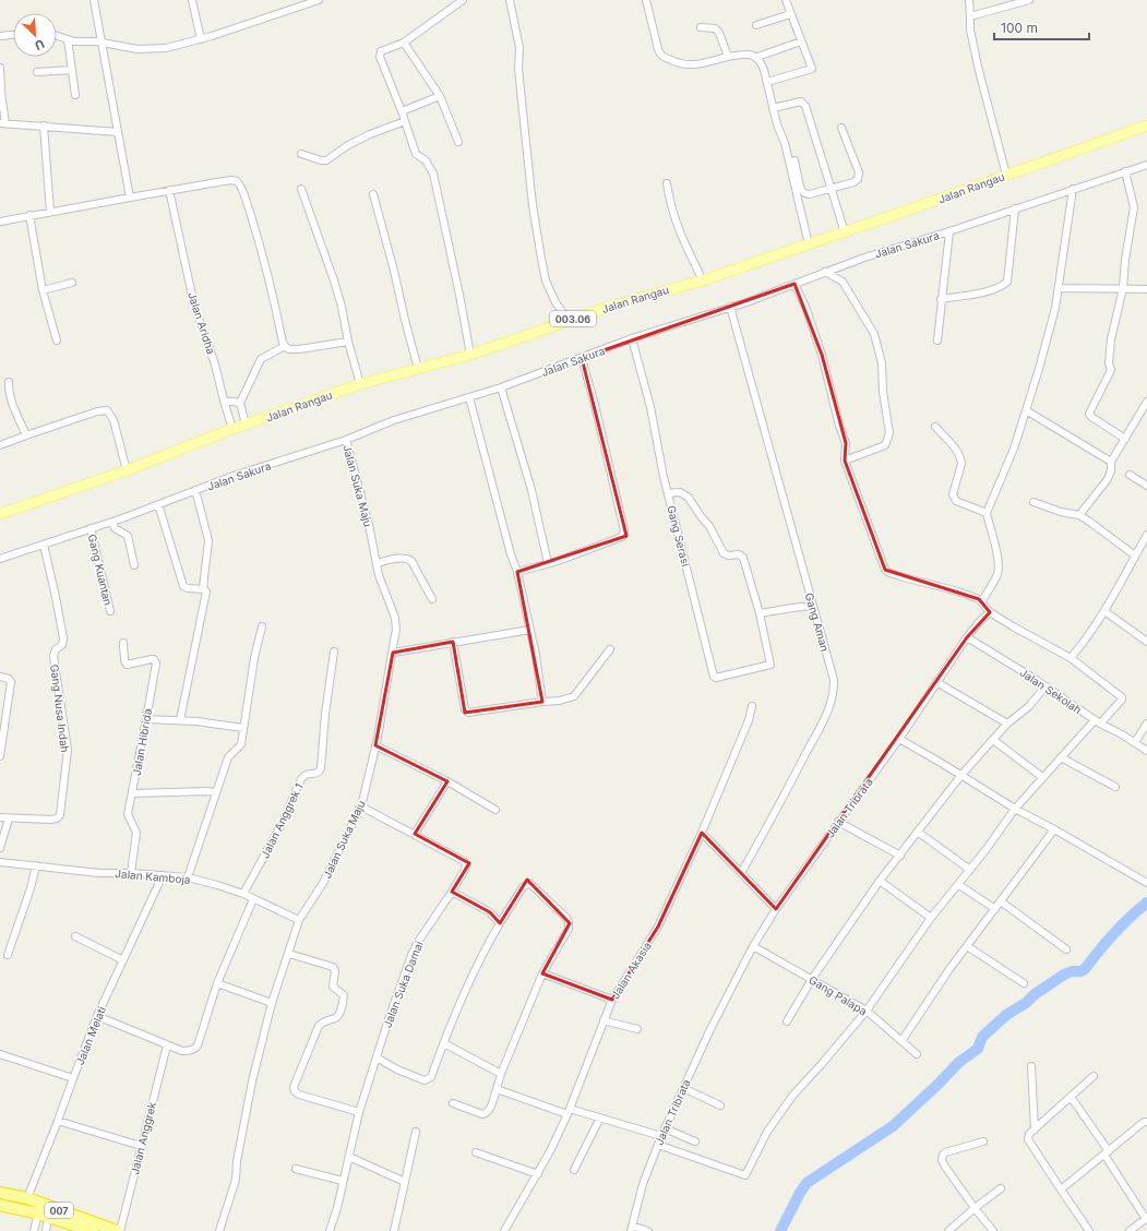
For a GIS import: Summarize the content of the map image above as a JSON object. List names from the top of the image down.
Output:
{
  "streets": {
    "highway": ["007"],
    "main road": ["Jalan Rangau", "003.06"],
    "street": [
      "Jalan Sakura",
      "Jalan Aridha",
      "Jalan Suka Maju",
      "Gang Serasi",
      "Gang Kuantan",
      "Gang Aman",
      "Jalan Sekolah",
      "Gang Nusa Indah",
      "Jalan Hibrida",
      "Jalan Tribrata",
      "Jalan Anggrek 1",
      "Jalan Kamboja",
      "Jalan Akasia",
      "Jalan Suka Damai",
      "Gang Palapa",
      "Jalan Melati",
      "Jalan Anggrek"
    ]
  },
  "crossings": [
    ["Jalan Rangau", "Jalan Aridha"],
    ["Jalan Sakura", "Jalan Suka Maju"],
    ["Jalan Sakura", "Gang Serasi"],
    ["Jalan Sakura", "Gang Kuantan"],
    ["Jalan Sakura", "Gang Aman"],
    ["Jalan Sakura", "Gang Nusa Indah"],
    ["Jalan Suka Maju", "Jalan Kamboja"],
    ["Jalan Suka Maju", "Jalan Suka Damai"],
    ["Jalan Sekolah", "Jalan Tribrata"],
    ["Jalan Hibrida", "Jalan Kamboja"],
    ["Jalan Tribrata", "Gang Palapa"],
    ["Jalan Anggrek 1", "Jalan Kamboja"],
    ["Jalan Kamboja", "Jalan Melati"],
    ["Jalan Melati", "007"]
  ],
  "scale_bar": "100 m",
  "north": "bottom right"
}
